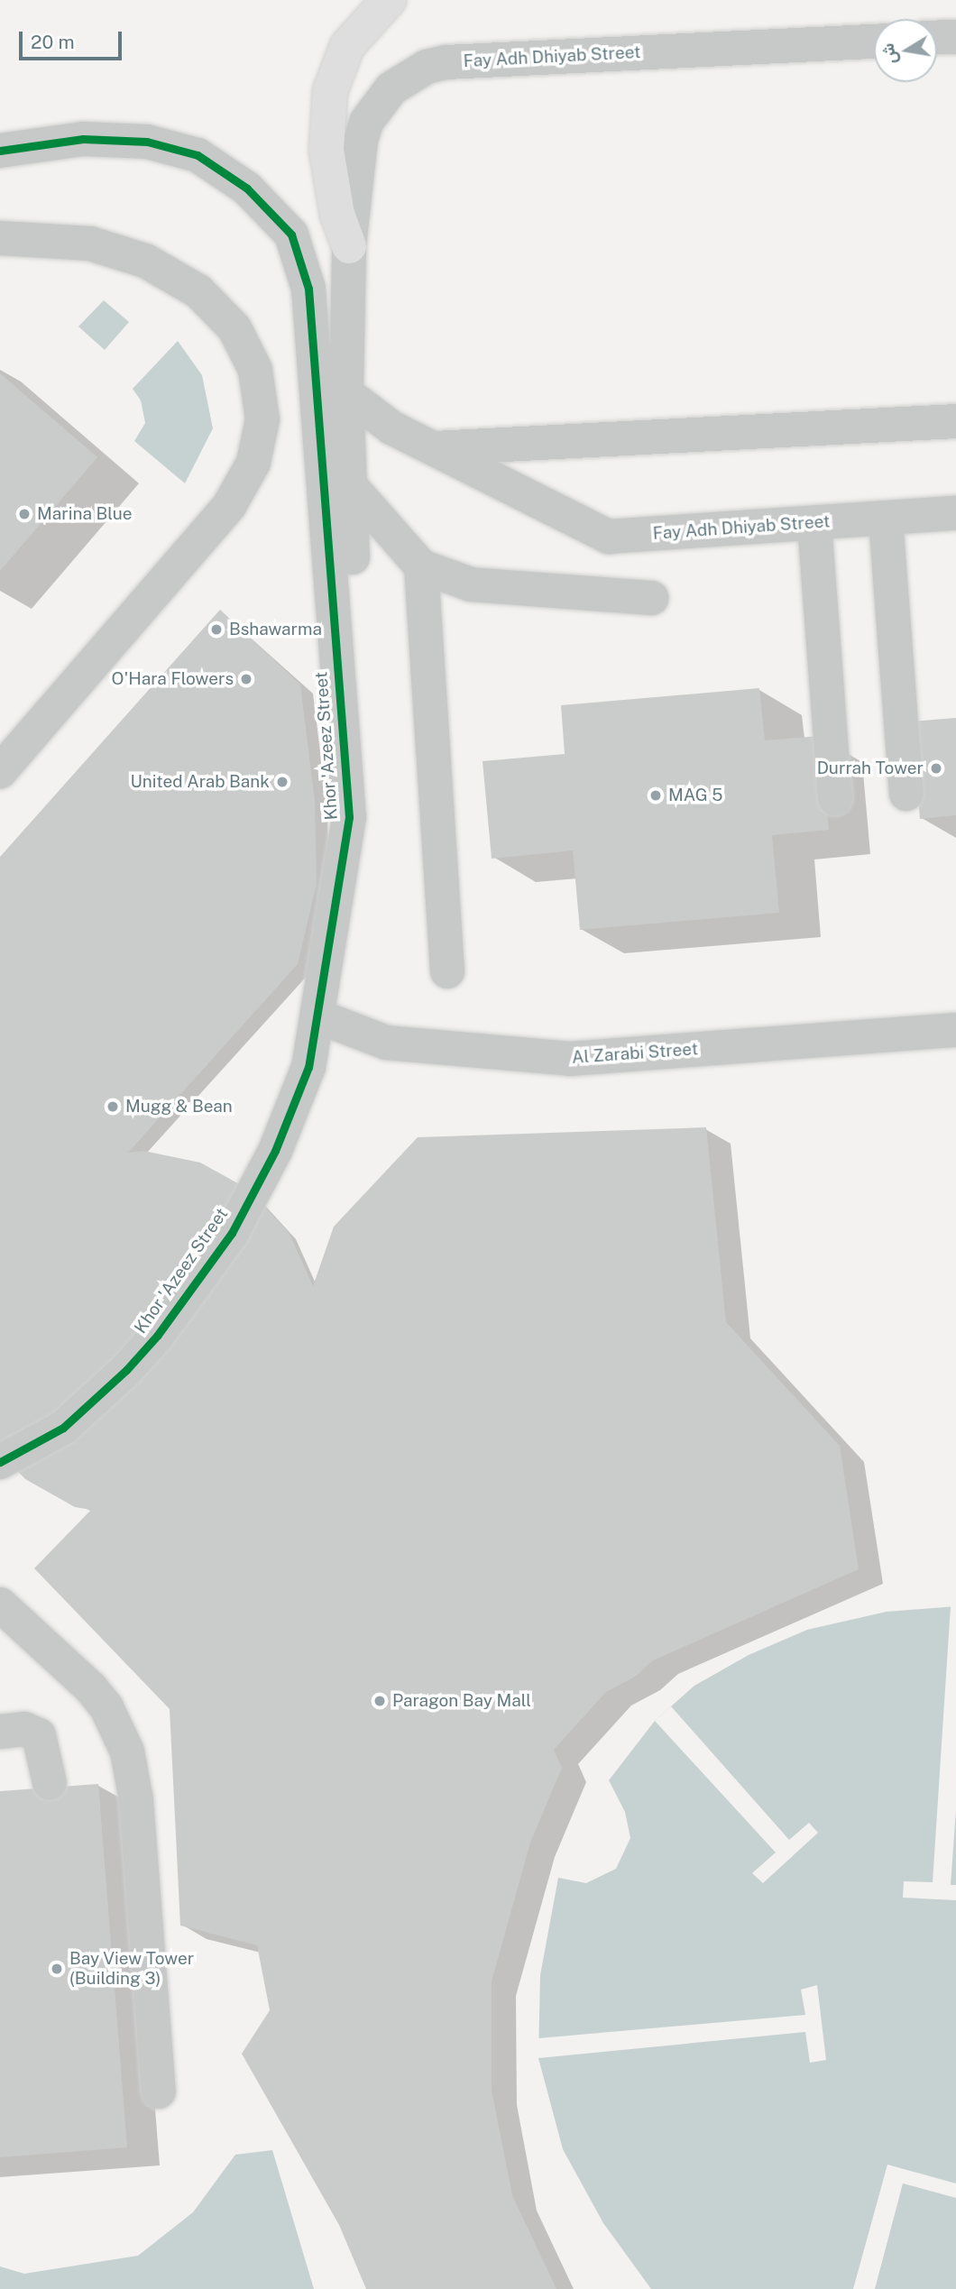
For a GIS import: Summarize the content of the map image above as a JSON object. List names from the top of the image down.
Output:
{
  "streets": {
    "street": ["Fay Adh Dhiyab Street", "Khor 'Azeez Street", "Al Zarabi Street"]
  },
  "crossings": [
    ["Fay Adh Dhiyab Street", "Khor 'Azeez Street"],
    ["Khor 'Azeez Street", "Al Zarabi Street"]
  ],
  "places": [
    "Marina Blue",
    "Bshawarma",
    "O'Hara Flowers",
    "Durrah Tower",
    "United Arab Bank",
    "MAG 5",
    "Mugg & Bean",
    "Paragon Bay Mall",
    "Bay View Tower (Building 3)"
  ],
  "scale_bar": "20 m",
  "north": "left"
}
